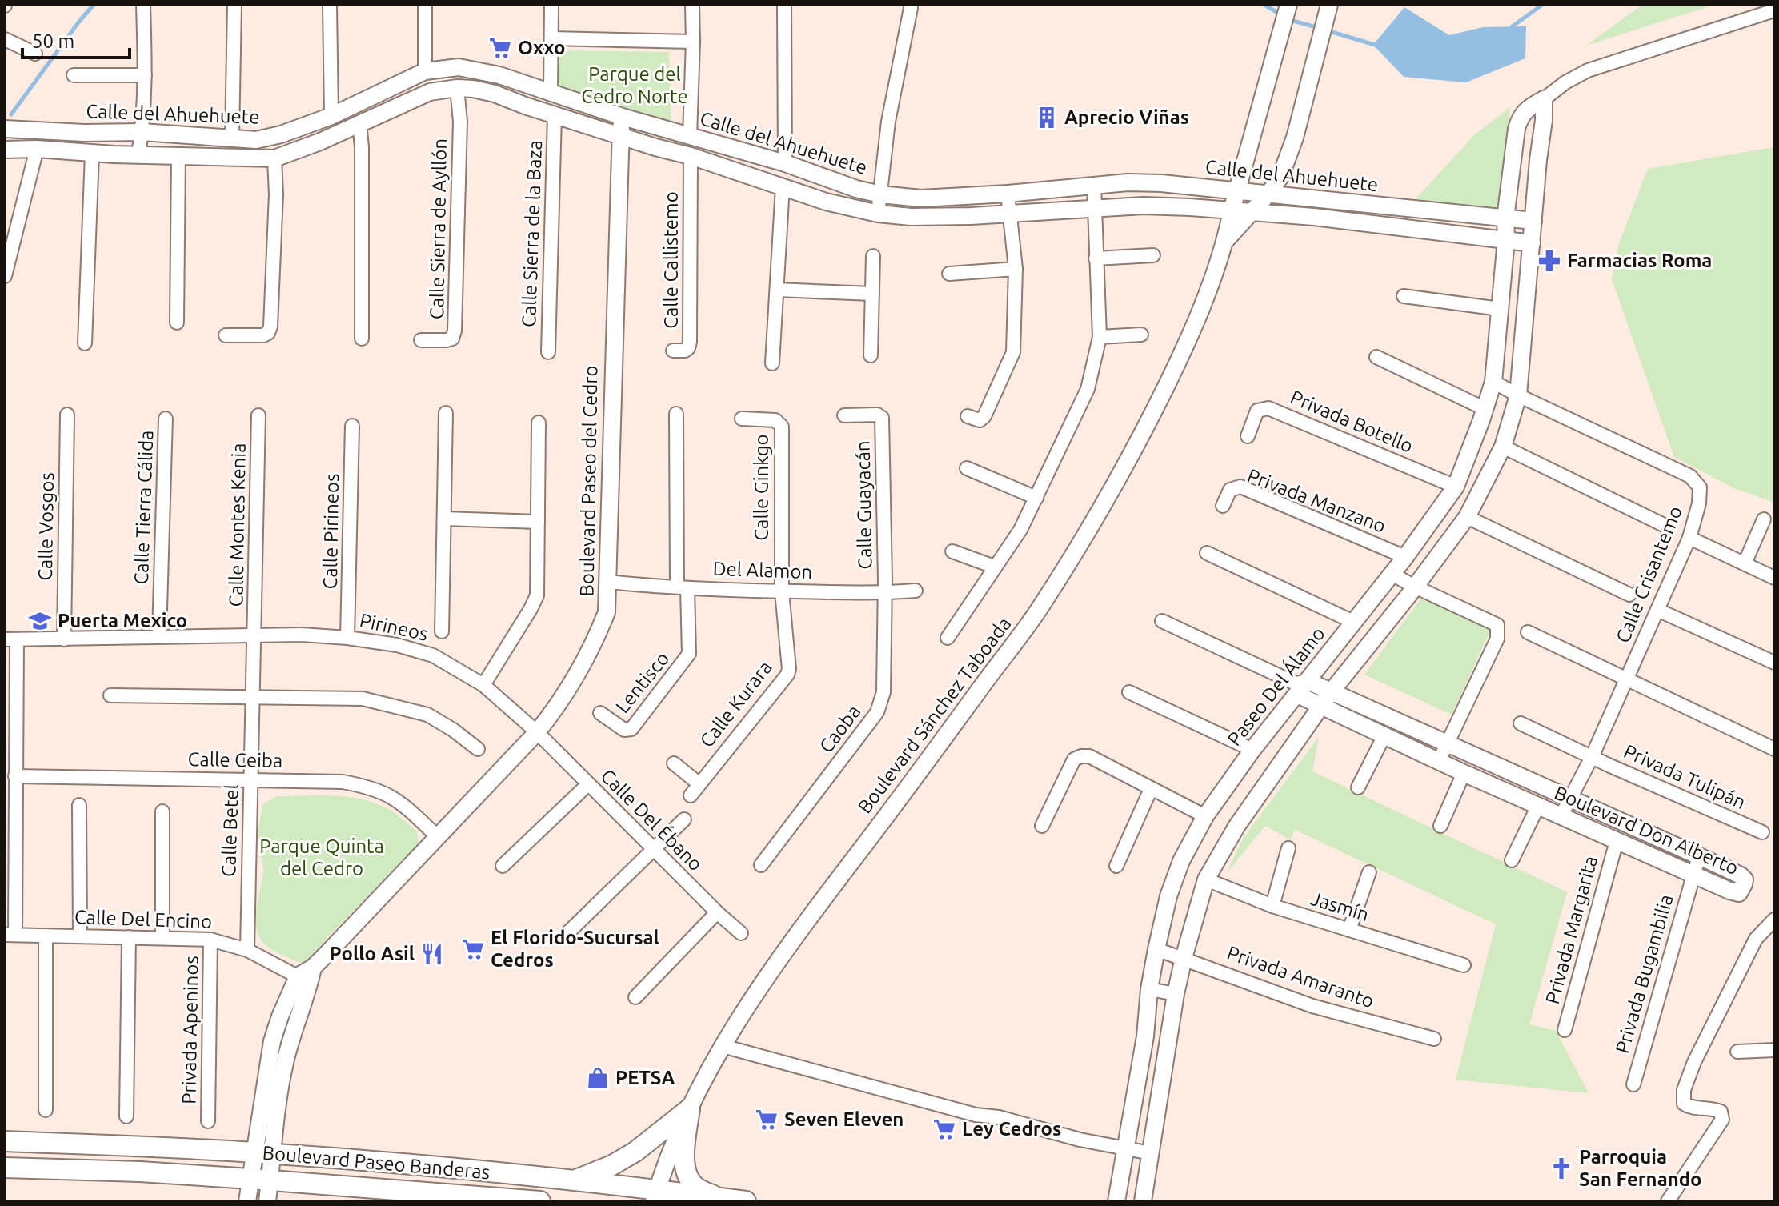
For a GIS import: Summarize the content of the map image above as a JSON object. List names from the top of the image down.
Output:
{
  "streets": {
    "main road": ["Boulevard Paseo Banderas"],
    "street": [
      "Calle del Ahuehuete",
      "Calle Sierra de Ayllón",
      "Calle Sierra de la Baza",
      "Calle Callistemo",
      "Privada Botello",
      "Boulevard Paseo del Cedro",
      "Calle Ginkgo",
      "Privada Manzano",
      "Calle Guayacán",
      "Calle Tierra Cálida",
      "Calle Montes Kenia",
      "Calle Vosgos",
      "Calle Pirineos",
      "Del Alamon",
      "Calle Crisantemo",
      "Pirineos",
      "Lentisco",
      "Paseo Del Álamo",
      "Calle Kurara",
      "Boulevard Sánchez Taboada",
      "Caoba",
      "Calle Ceiba",
      "Privada Tulipán",
      "Calle Del Ébano",
      "Calle Betel",
      "Boulevard Don Alberto",
      "Jasmín",
      "Calle Del Encino",
      "Privada Margarita",
      "Privada Bugambilia",
      "Privada Amaranto",
      "Privada Apeninos"
    ]
  },
  "crossings": [
    ["Calle del Ahuehuete", "Calle Sierra de Ayllón"],
    ["Calle del Ahuehuete", "Calle Sierra de la Baza"],
    ["Calle del Ahuehuete", "Calle Callistemo"],
    ["Calle del Ahuehuete", "Boulevard Paseo del Cedro"],
    ["Calle del Ahuehuete", "Paseo Del Álamo"],
    ["Privada Botello", "Paseo Del Álamo"],
    ["Boulevard Paseo del Cedro", "Del Alamon"],
    ["Boulevard Paseo del Cedro", "Pirineos"],
    ["Boulevard Paseo del Cedro", "Calle Ceiba"],
    ["Boulevard Paseo del Cedro", "Calle Del Ébano"],
    ["Boulevard Paseo del Cedro", "Calle Del Encino"],
    ["Boulevard Paseo del Cedro", "Boulevard Paseo Banderas"],
    ["Calle Ginkgo", "Del Alamon"],
    ["Calle Ginkgo", "Calle Kurara"],
    ["Privada Manzano", "Paseo Del Álamo"],
    ["Calle Guayacán", "Del Alamon"],
    ["Calle Guayacán", "Caoba"],
    ["Calle Tierra Cálida", "Pirineos"],
    ["Calle Montes Kenia", "Pirineos"],
    ["Calle Montes Kenia", "Calle Betel"],
    ["Calle Vosgos", "Pirineos"],
    ["Calle Pirineos", "Pirineos"],
    ["Del Alamon", "Lentisco"],
    ["Del Alamon", "Calle Kurara"],
    ["Del Alamon", "Caoba"],
    ["Calle Crisantemo", "Paseo Del Álamo"],
    ["Calle Crisantemo", "Privada Tulipán"],
    ["Calle Crisantemo", "Boulevard Don Alberto"],
    ["Pirineos", "Calle Del Ébano"],
    ["Pirineos", "Calle Betel"],
    ["Paseo Del Álamo", "Boulevard Don Alberto"],
    ["Paseo Del Álamo", "Privada Amaranto"],
    ["Boulevard Sánchez Taboada", "Boulevard Paseo Banderas"],
    ["Calle Ceiba", "Calle Betel"],
    ["Calle Betel", "Calle Del Encino"],
    ["Boulevard Don Alberto", "Privada Margarita"],
    ["Boulevard Don Alberto", "Privada Bugambilia"],
    ["Calle Del Encino", "Privada Apeninos"]
  ],
  "parks": ["Parque del Cedro Norte", "Parque Quinta del Cedro"],
  "places": {
    "supermarket": [
      "Oxxo",
      "El Florido-Sucursal Cedros",
      "Seven Eleven",
      "Ley Cedros"
    ],
    "building": ["Aprecio Viñas"],
    "pharmacy": ["Farmacias Roma"],
    "school or university": ["Puerta Mexico"],
    "restaurant": ["Pollo Asil"],
    "shop": ["PETSA"],
    "church": ["Parroquia San Fernando"]
  },
  "scale_bar": "50 m"
}
